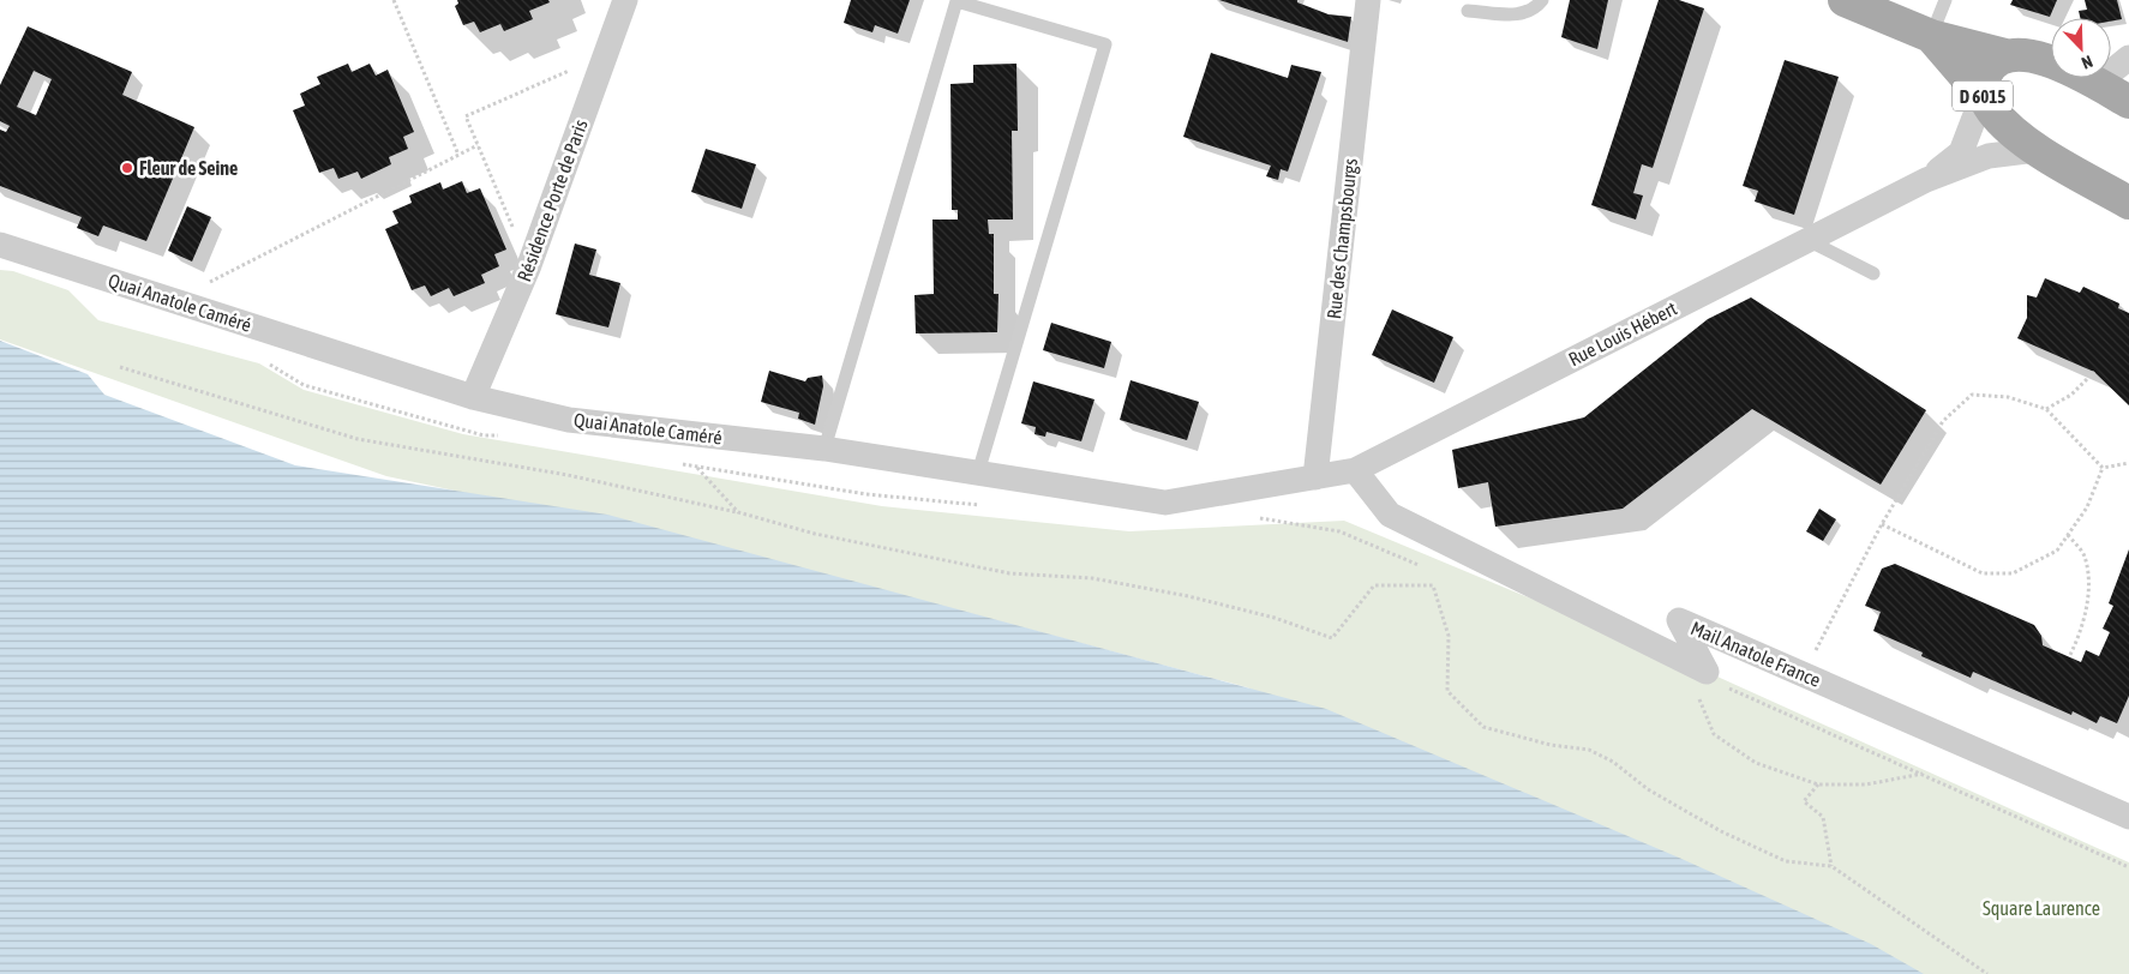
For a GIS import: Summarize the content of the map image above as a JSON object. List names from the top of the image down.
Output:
{
  "streets": {
    "main road": ["D 6015"],
    "street": [
      "Résidence Porte de Paris",
      "Rue des Champsbourgs",
      "Quai Anatole Caméré",
      "Rue Louis Hébert",
      "Mail Anatole France"
    ]
  },
  "crossings": [
    ["D 6015", "Rue Louis Hébert"],
    ["Résidence Porte de Paris", "Quai Anatole Caméré"],
    ["Rue des Champsbourgs", "Quai Anatole Caméré"],
    ["Rue des Champsbourgs", "Rue Louis Hébert"],
    ["Quai Anatole Caméré", "Rue Louis Hébert"],
    ["Rue Louis Hébert", "Mail Anatole France"]
  ],
  "parks": ["Square Laurence"],
  "places": ["Fleur de Seine"],
  "north": "bottom right"
}
